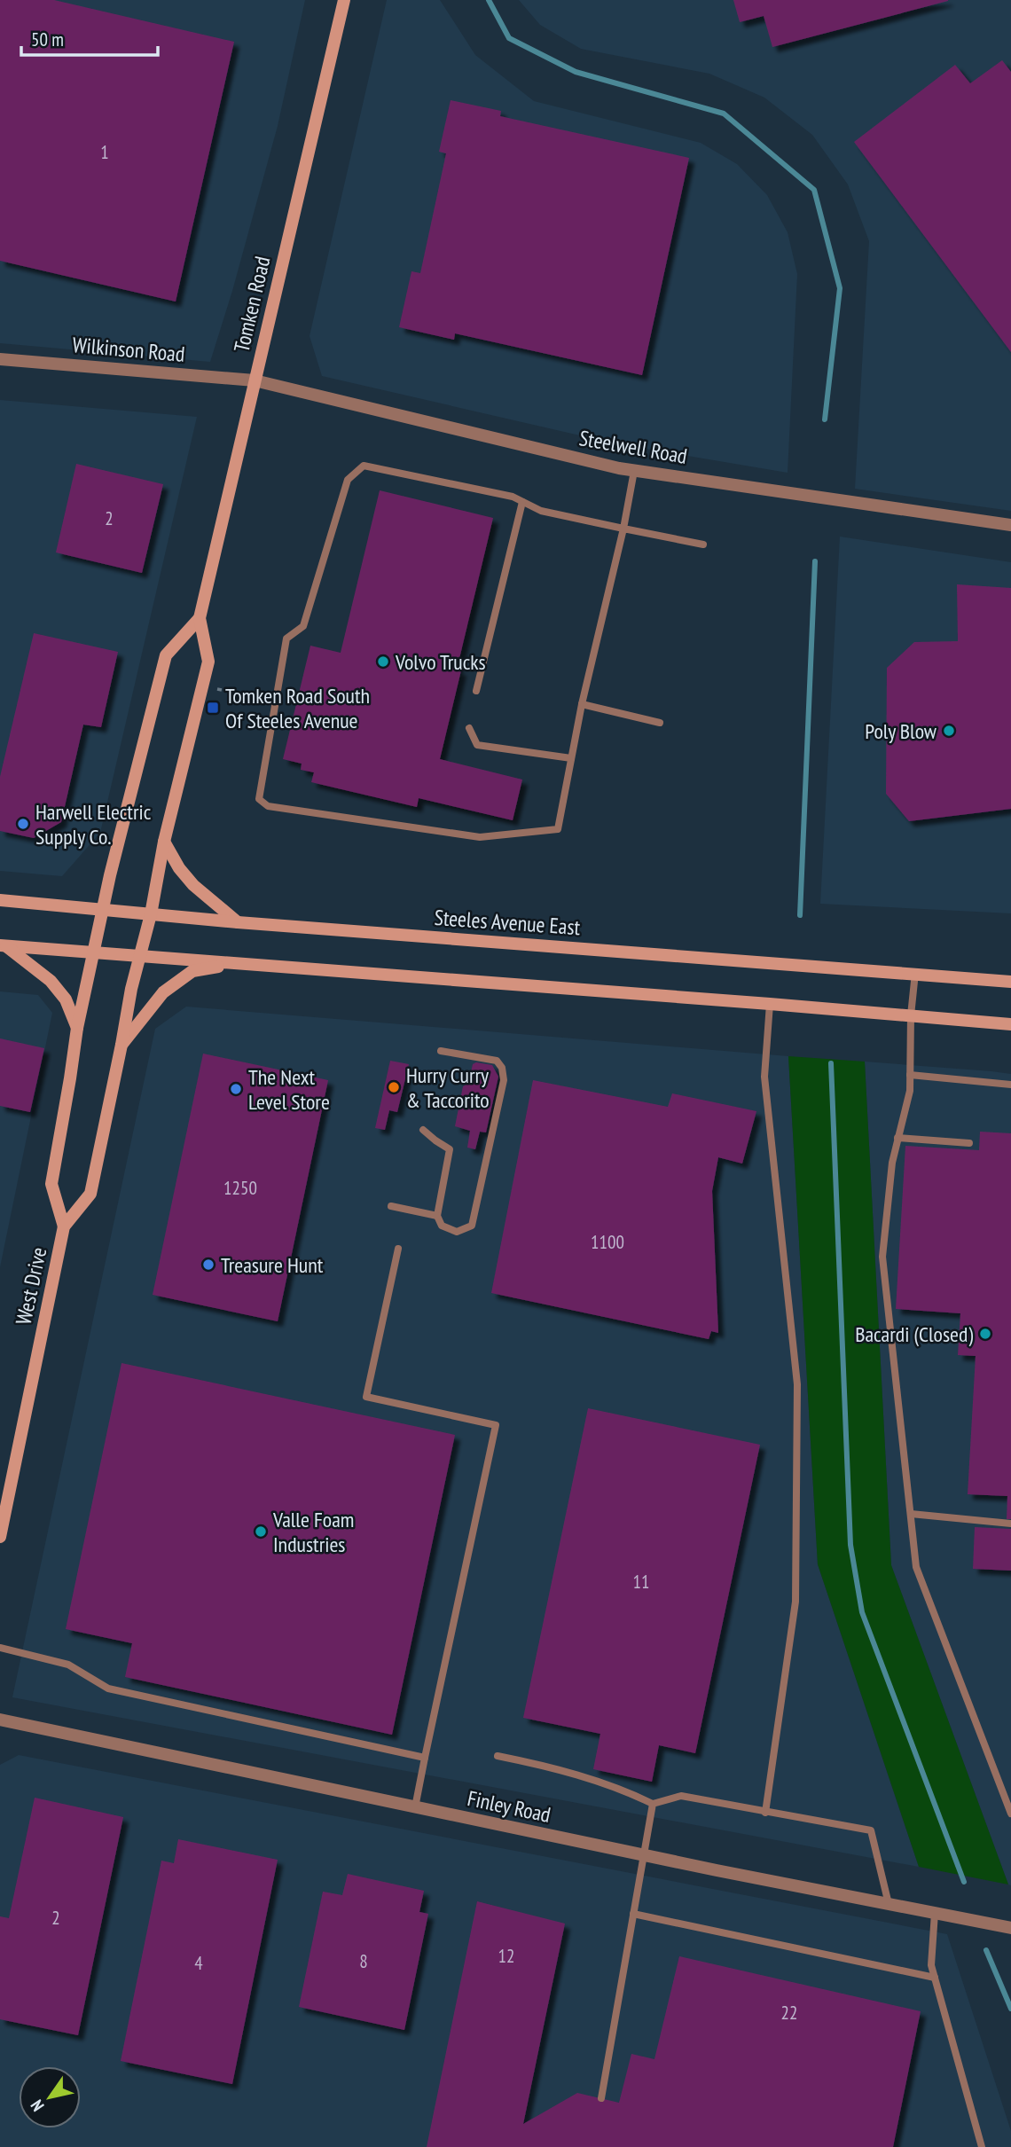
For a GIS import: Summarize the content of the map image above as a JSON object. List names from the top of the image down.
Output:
{
  "streets": {
    "main road": ["Tomken Road", "Steeles Avenue East", "West Drive"],
    "street": ["Wilkinson Road", "Steelwell Road", "Finley Road"]
  },
  "crossings": [
    ["Tomken Road", "Wilkinson Road"],
    ["Tomken Road", "Steelwell Road"],
    ["Tomken Road", "Steeles Avenue East"],
    ["Tomken Road", "West Drive"],
    ["Wilkinson Road", "Steelwell Road"]
  ],
  "places": {
    "other": [
      "Volvo Trucks",
      "Poly Blow",
      "Harwell Electric Supply Co.",
      "Hurry Curry & Taccorito",
      "The Next Level Store",
      "Treasure Hunt",
      "Bacardi (Closed)",
      "Valle Foam Industries"
    ],
    "transit": ["Tomken Road South Of Steeles Avenue"]
  },
  "house_numbers": [
    "1",
    "2",
    "1250",
    "1100",
    "11",
    "2",
    "12",
    "8",
    "4",
    "22"
  ],
  "scale_bar": "50 m",
  "north": "bottom left"
}
